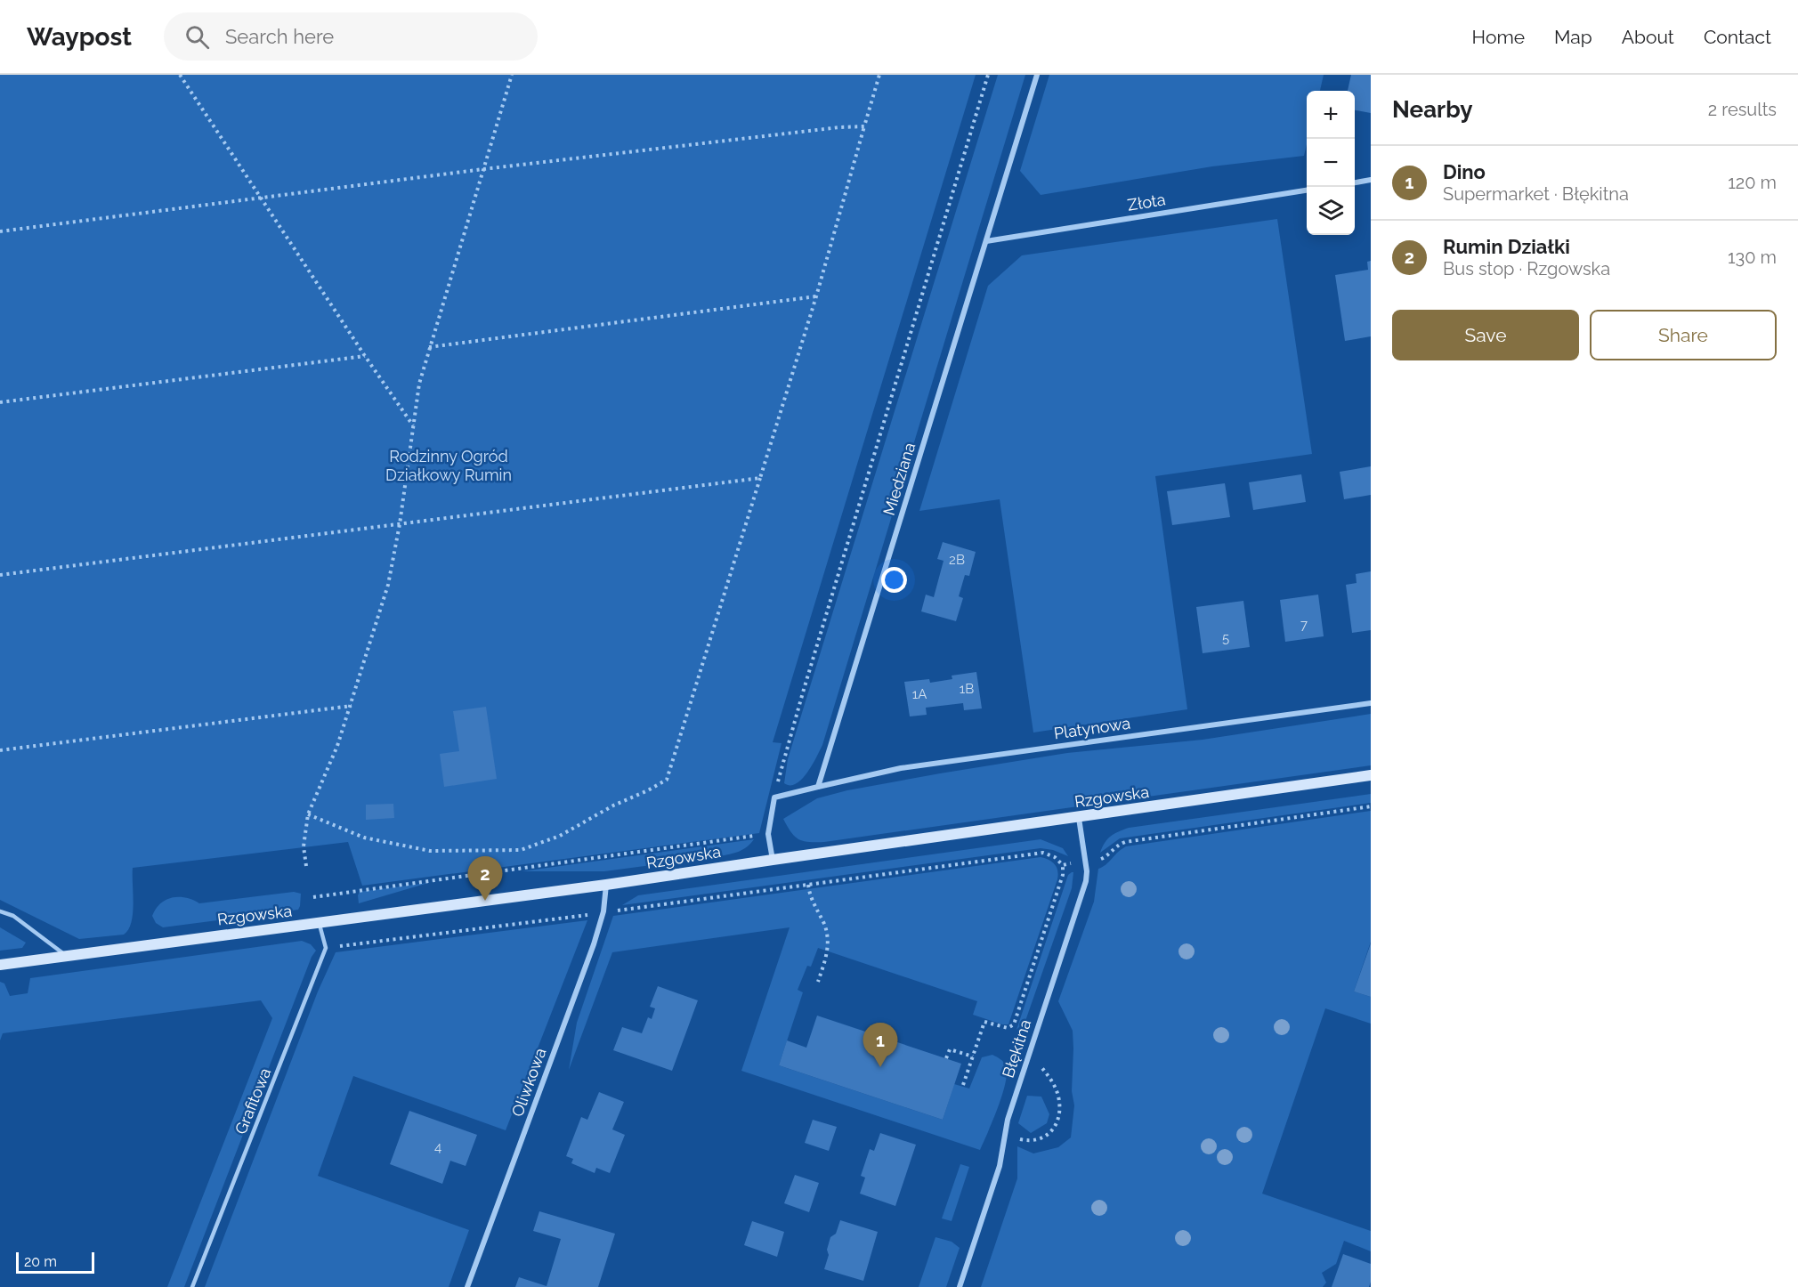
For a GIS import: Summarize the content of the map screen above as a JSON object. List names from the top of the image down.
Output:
{
  "streets": {
    "street": [
      "Złota",
      "Miedziana",
      "Platynowa",
      "Rzgowska",
      "Błękitna",
      "Oliwkowa"
    ],
    "lane": ["Grafitowa"]
  },
  "crossings": [
    ["Złota", "Miedziana"],
    ["Miedziana", "Platynowa"],
    ["Rzgowska", "Błękitna"],
    ["Rzgowska", "Oliwkowa"]
  ],
  "parks": ["Rodzinny Ogród Działkowy Rumin"],
  "house_numbers": [
    "2B",
    "7",
    "5",
    "1B",
    "1A",
    "4"
  ],
  "scale_bar": "20 m",
  "page": {
    "header": "Waypost",
    "search": "Search here",
    "nav": [
      "Home",
      "Map",
      "About",
      "Contact"
    ],
    "heading": ["Nearby", "2 results"],
    "map_buttons": ["+", "−"],
    "list": [
      {
        "mark": "1",
        "name": "Dino",
        "note": "Supermarket · Błękitna",
        "value": "120 m"
      },
      {
        "mark": "2",
        "name": "Rumin Działki",
        "note": "Bus stop · Rzgowska",
        "value": "130 m"
      }
    ],
    "buttons": ["Save", "Share"],
    "pins": ["2", "1"],
    "scale": "20 m"
  }
}
